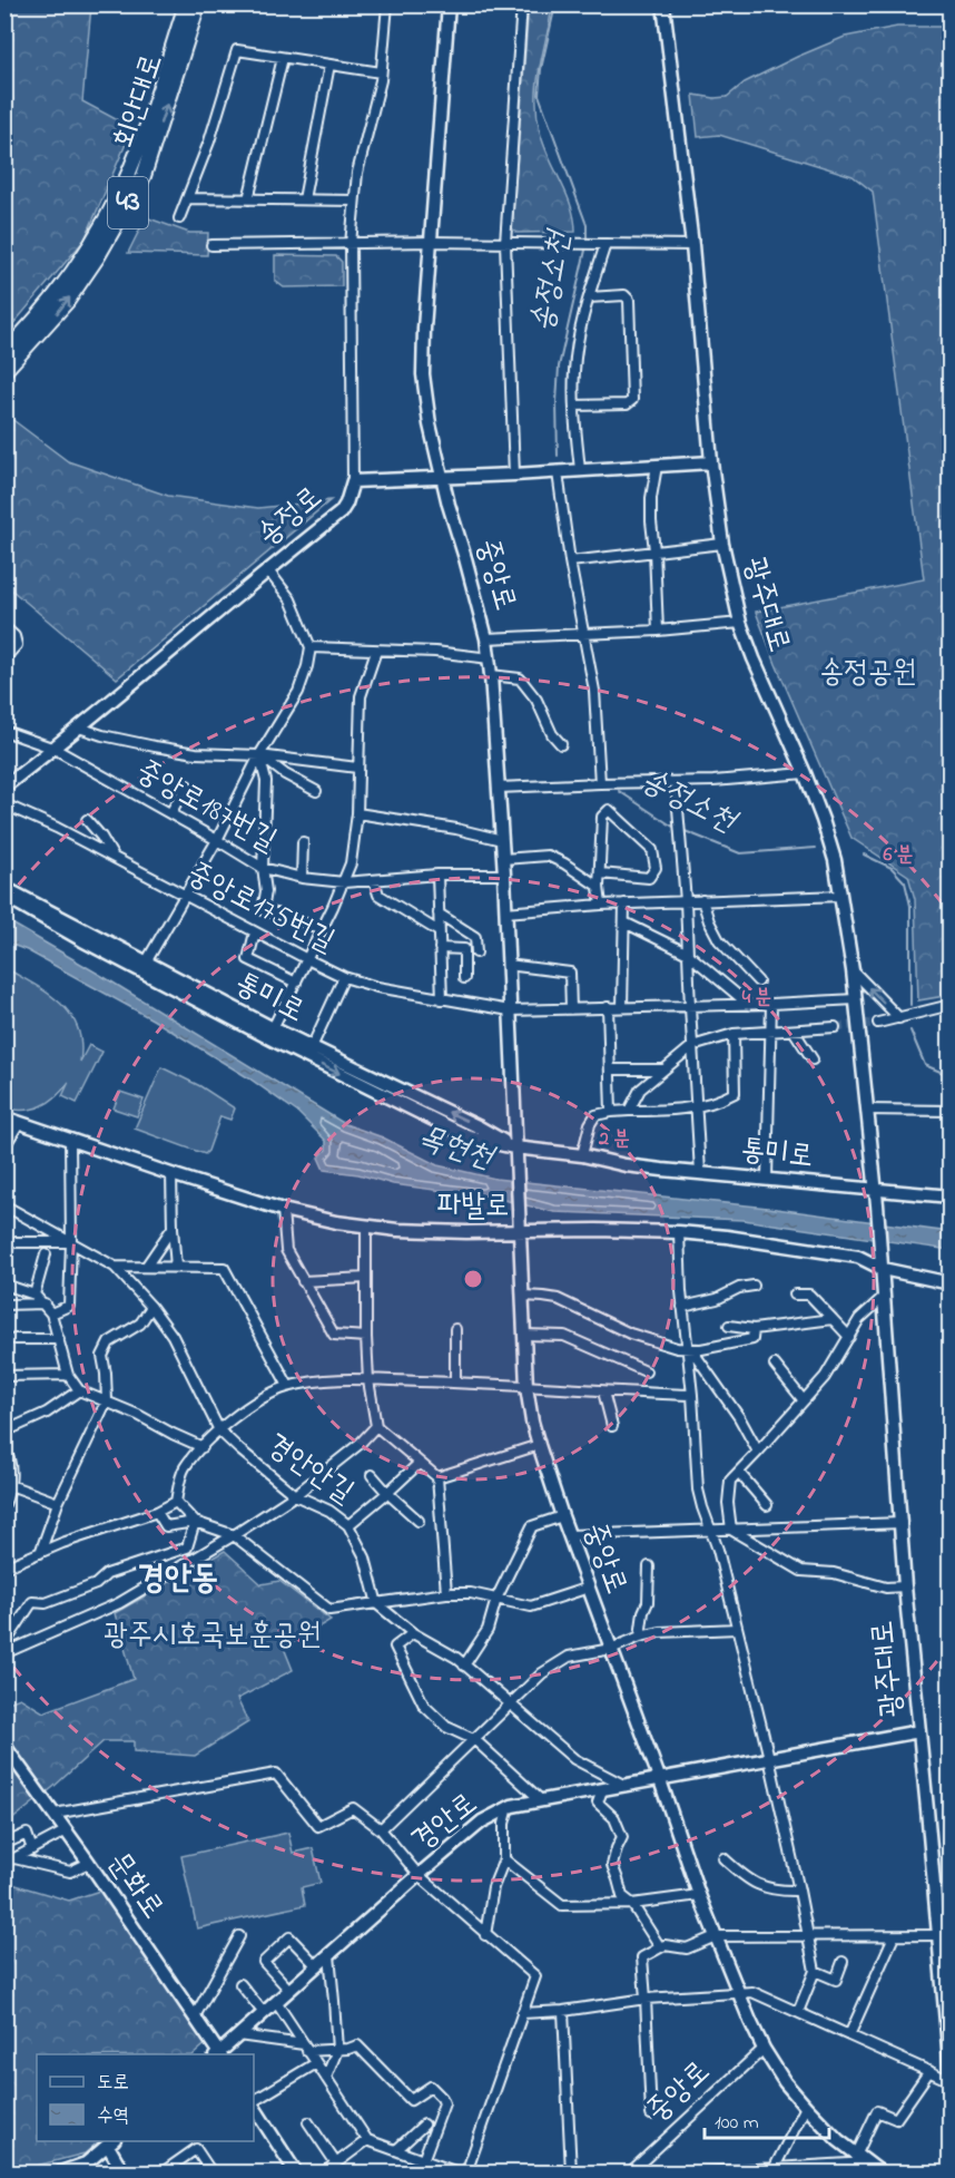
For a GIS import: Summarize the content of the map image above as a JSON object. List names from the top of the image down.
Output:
{
  "streets": {
    "main road": ["회안대로", "43"],
    "street": [
      "송정로",
      "중앙로",
      "광주대로",
      "중앙로187번길",
      "중앙로175번길",
      "통미로",
      "파발로",
      "경안안길",
      "경안로",
      "문화로"
    ]
  },
  "crossings": [
    ["송정로", "중앙로"],
    ["송정로", "광주대로"],
    ["송정로", "중앙로187번길"],
    ["중앙로", "중앙로187번길"],
    ["중앙로", "중앙로175번길"],
    ["중앙로", "통미로"],
    ["중앙로", "파발로"],
    ["중앙로", "경안로"],
    ["광주대로", "중앙로175번길"],
    ["광주대로", "통미로"],
    ["광주대로", "파발로"],
    ["광주대로", "경안로"],
    ["경안로", "문화로"]
  ],
  "districts": ["경안동"],
  "water": ["송정소천", "목현천"],
  "parks": ["송정공원", "광주시호국보훈공원"],
  "legend": ["도로", "수역"],
  "scale_bar": "100 m",
  "rings": ["6 분", "4 분", "2 분"]
}
